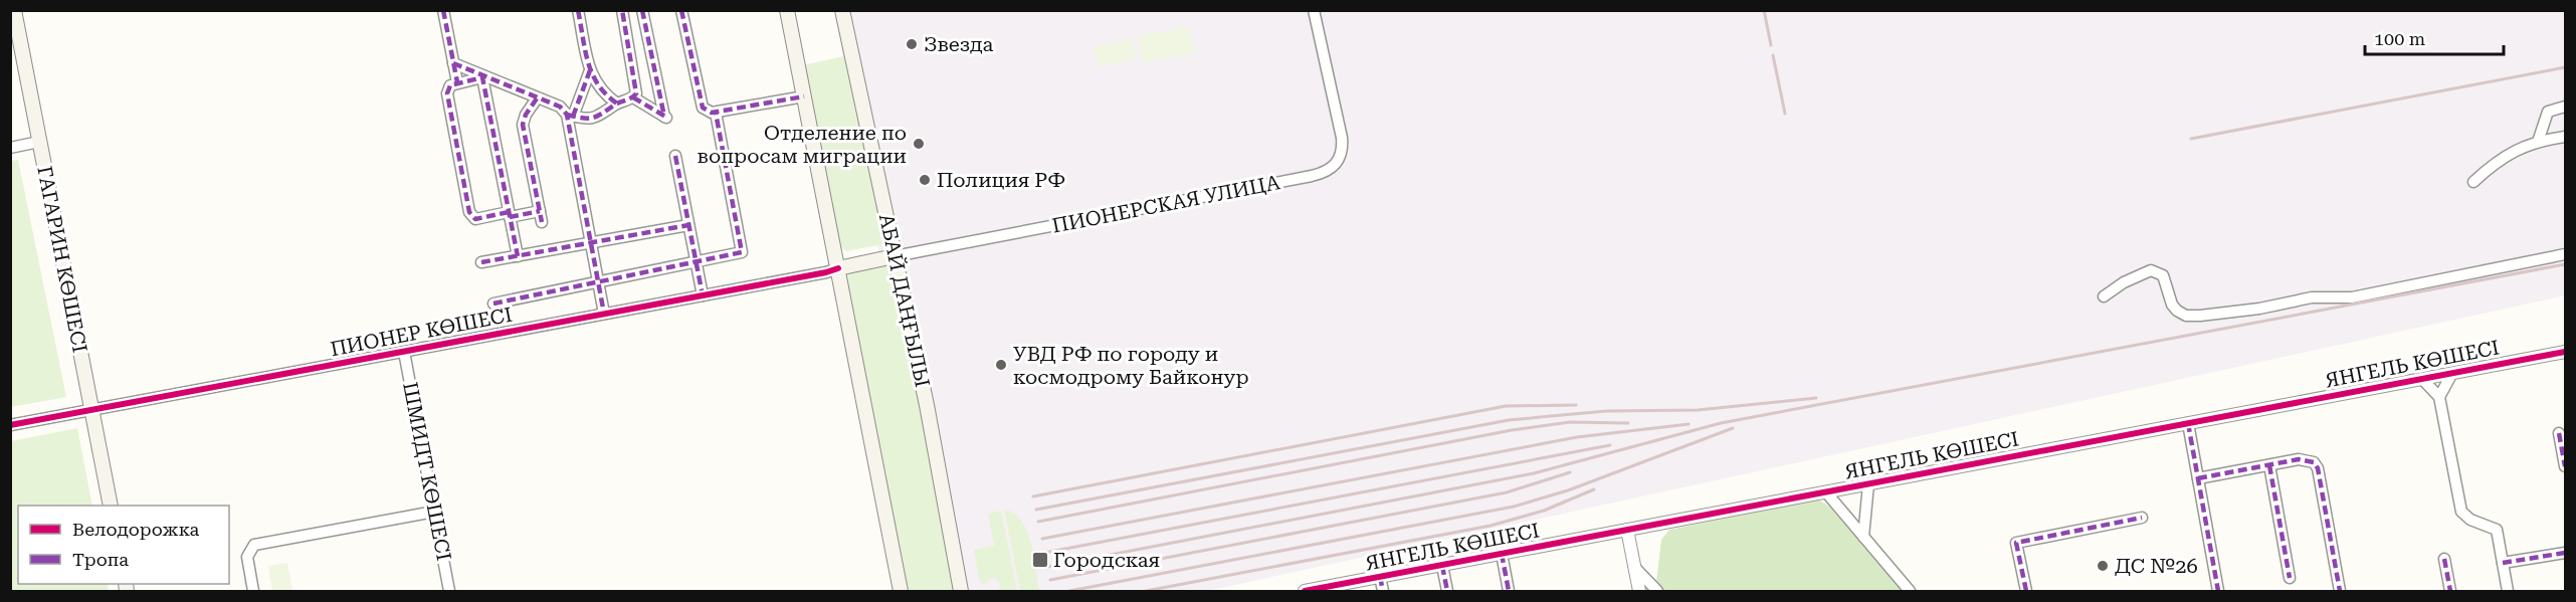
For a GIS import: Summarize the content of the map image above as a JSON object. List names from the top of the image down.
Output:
{
  "streets": {
    "main road": ["ПИОНЕРСКАЯ УЛИЦА", "ГАГАРИН КӨШЕСІ", "АБАЙ ДАҢҒЫЛЫ"],
    "street": ["ПИОНЕР КӨШЕСІ", "ЯНГЕЛЬ КӨШЕСІ", "ШМИДТ КӨШЕСІ"]
  },
  "crossings": [
    ["ПИОНЕРСКАЯ УЛИЦА", "АБАЙ ДАҢҒЫЛЫ"],
    ["ПИОНЕРСКАЯ УЛИЦА", "ПИОНЕР КӨШЕСІ"],
    ["ГАГАРИН КӨШЕСІ", "ПИОНЕР КӨШЕСІ"],
    ["ПИОНЕР КӨШЕСІ", "ШМИДТ КӨШЕСІ"]
  ],
  "places": {
    "other": [
      "Звезда",
      "Отделение по вопросам миграции",
      "Полиция РФ",
      "УВД РФ по городу и космодрому Байконур",
      "ДС №26"
    ],
    "transit": ["Городская"]
  },
  "legend": ["Велодорожка", "Тропа"],
  "scale_bar": "100 m"
}
